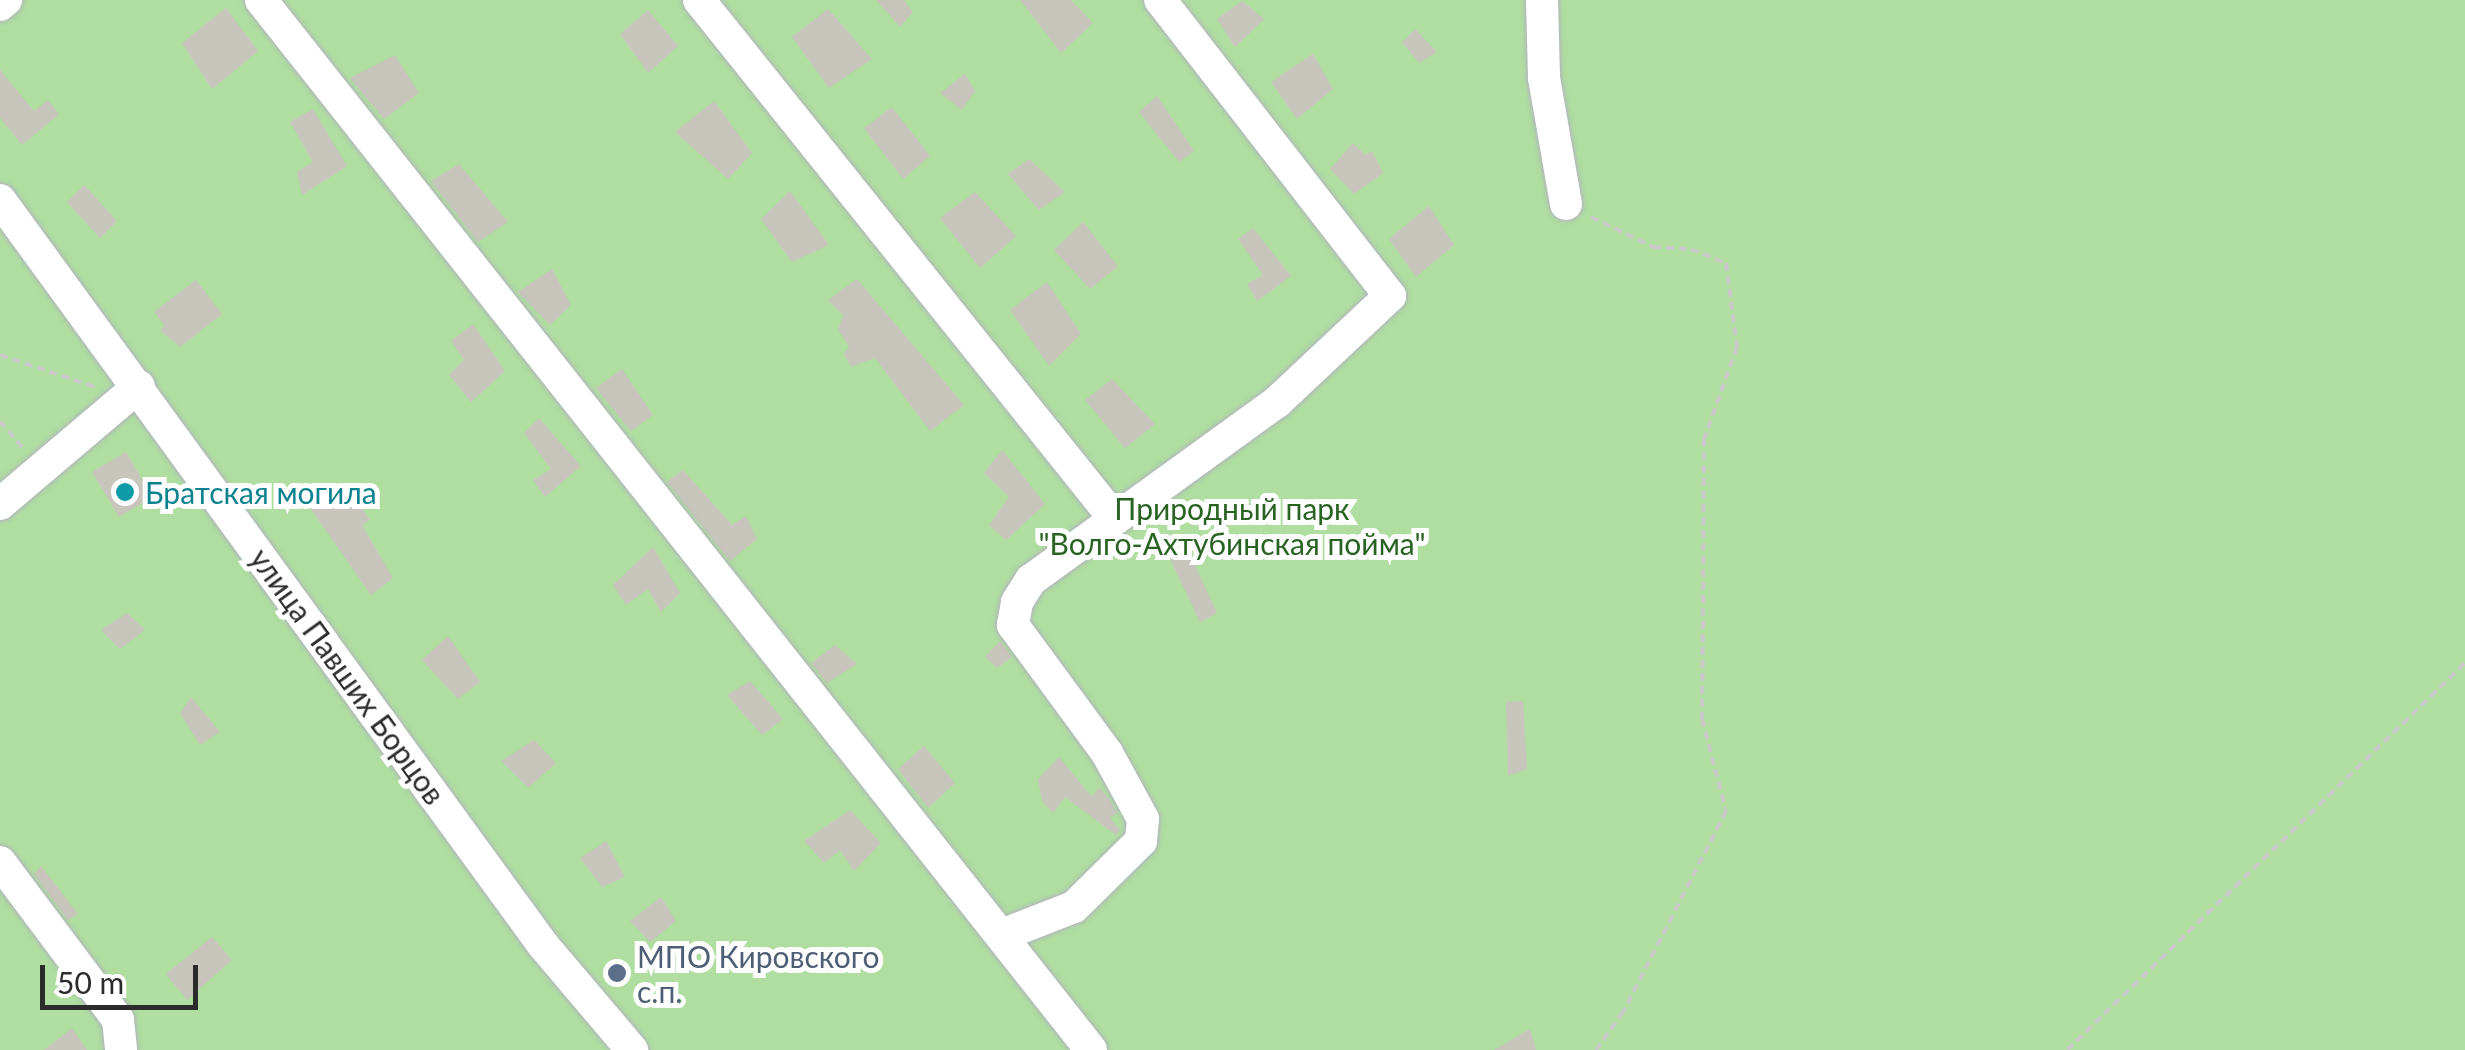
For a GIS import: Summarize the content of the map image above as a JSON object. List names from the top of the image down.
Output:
{
  "streets": {
    "street": ["улица Павших Борцов"]
  },
  "parks": ["Природный парк \"Волго-Ахтубинская пойма\""],
  "places": ["Братская могила", "МПО Кировского с.п."],
  "scale_bar": "50 m"
}
